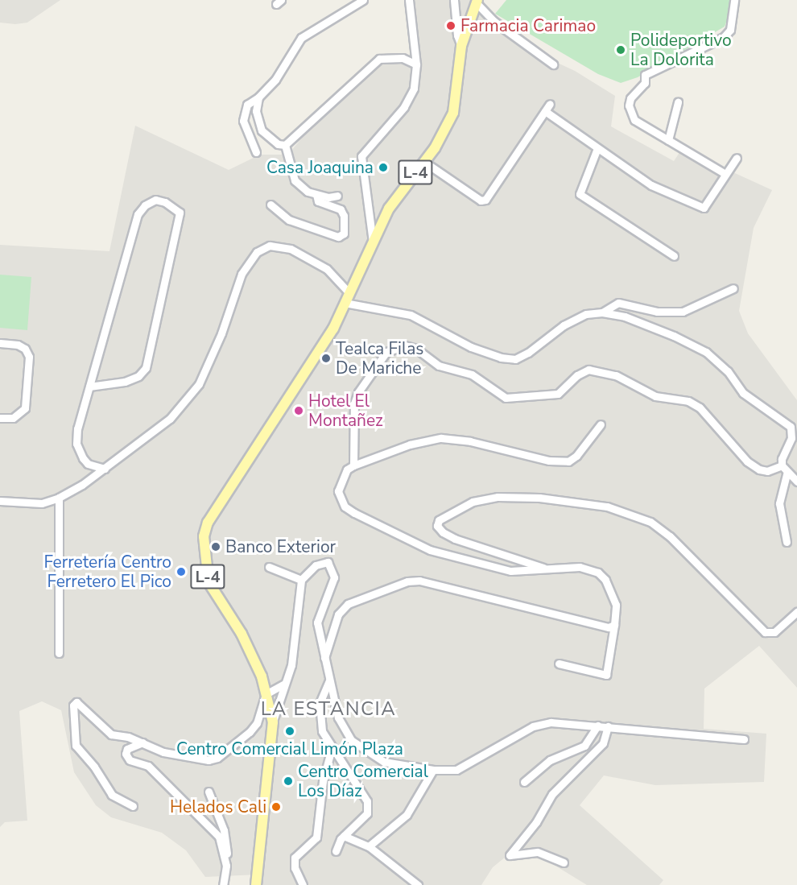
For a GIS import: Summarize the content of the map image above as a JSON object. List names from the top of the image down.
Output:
{
  "streets": {
    "main road": ["L-4"]
  },
  "districts": ["LA ESTANCIA"],
  "places": [
    "Farmacia Carimao",
    "Polideportivo La Dolorita",
    "Casa Joaquina",
    "Tealca Filas De Mariche",
    "Hotel El Montañez",
    "Banco Exterior",
    "Ferretería Centro Ferretero El Pico",
    "Centro Comercial Limón Plaza",
    "Centro Comercial Los Díaz",
    "Helados Cali"
  ]
}
